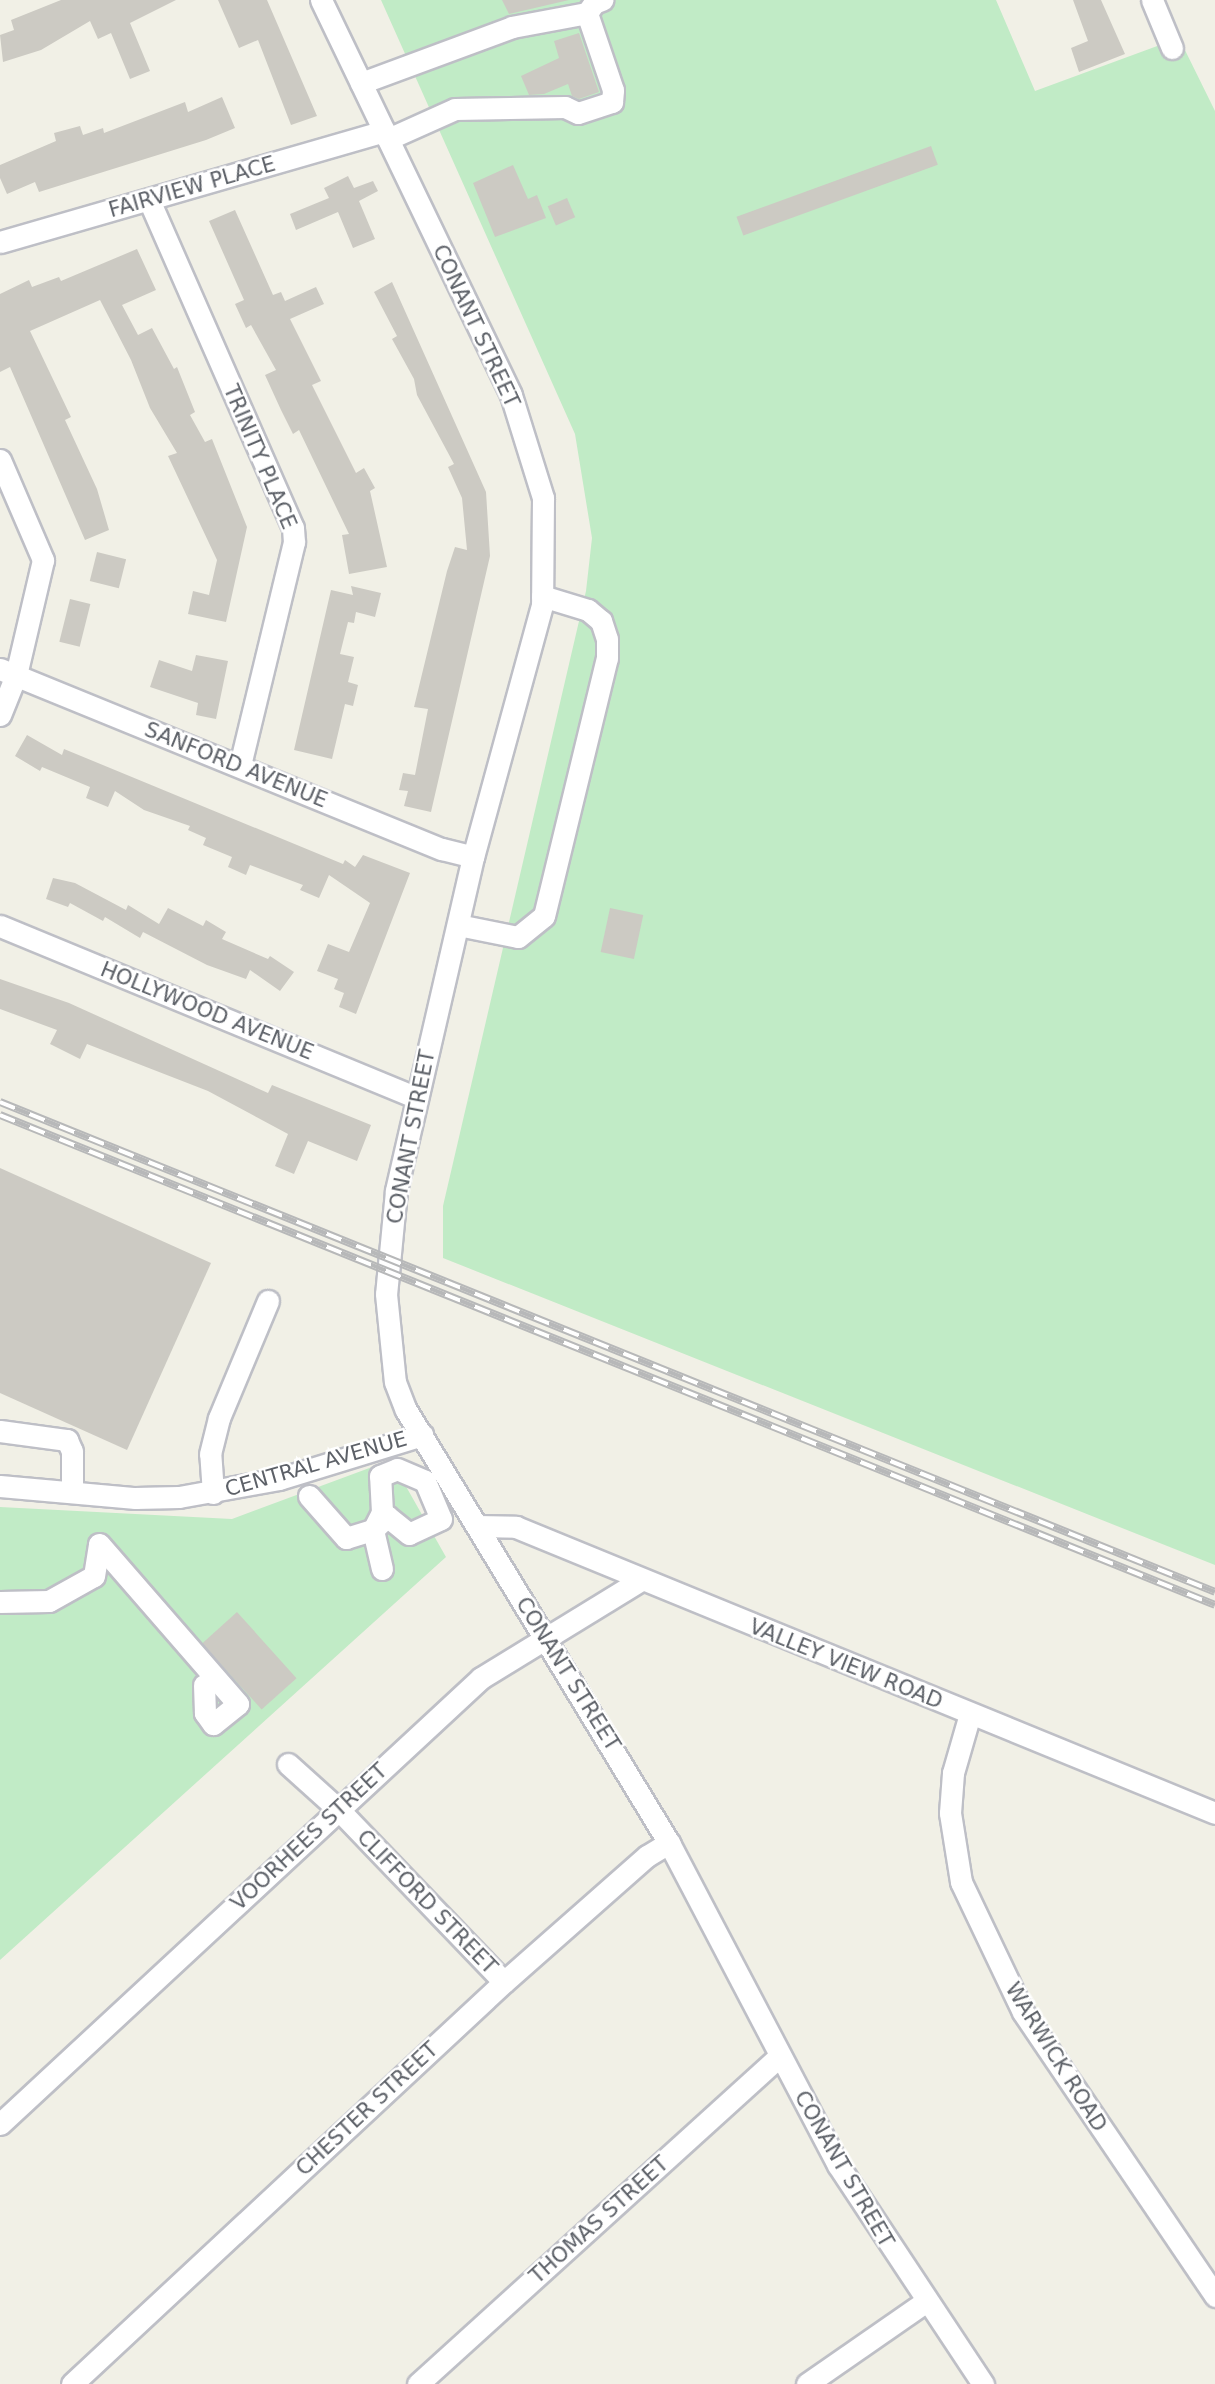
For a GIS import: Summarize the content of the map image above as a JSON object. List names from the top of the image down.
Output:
{
  "streets": {
    "street": [
      "FAIRVIEW PLACE",
      "CONANT STREET",
      "TRINITY PLACE",
      "SANFORD AVENUE",
      "HOLLYWOOD AVENUE",
      "CENTRAL AVENUE",
      "VALLEY VIEW ROAD",
      "VOORHEES STREET",
      "CLIFFORD STREET",
      "WARWICK ROAD",
      "CHESTER STREET",
      "THOMAS STREET"
    ]
  },
  "crossings": [
    ["FAIRVIEW PLACE", "CONANT STREET"],
    ["FAIRVIEW PLACE", "TRINITY PLACE"],
    ["CONANT STREET", "SANFORD AVENUE"],
    ["CONANT STREET", "HOLLYWOOD AVENUE"],
    ["CONANT STREET", "CENTRAL AVENUE"],
    ["CONANT STREET", "VALLEY VIEW ROAD"],
    ["CONANT STREET", "VOORHEES STREET"],
    ["CONANT STREET", "CHESTER STREET"],
    ["CONANT STREET", "THOMAS STREET"],
    ["TRINITY PLACE", "SANFORD AVENUE"],
    ["VALLEY VIEW ROAD", "VOORHEES STREET"],
    ["VALLEY VIEW ROAD", "WARWICK ROAD"],
    ["VOORHEES STREET", "CLIFFORD STREET"],
    ["CLIFFORD STREET", "CHESTER STREET"]
  ]
}
